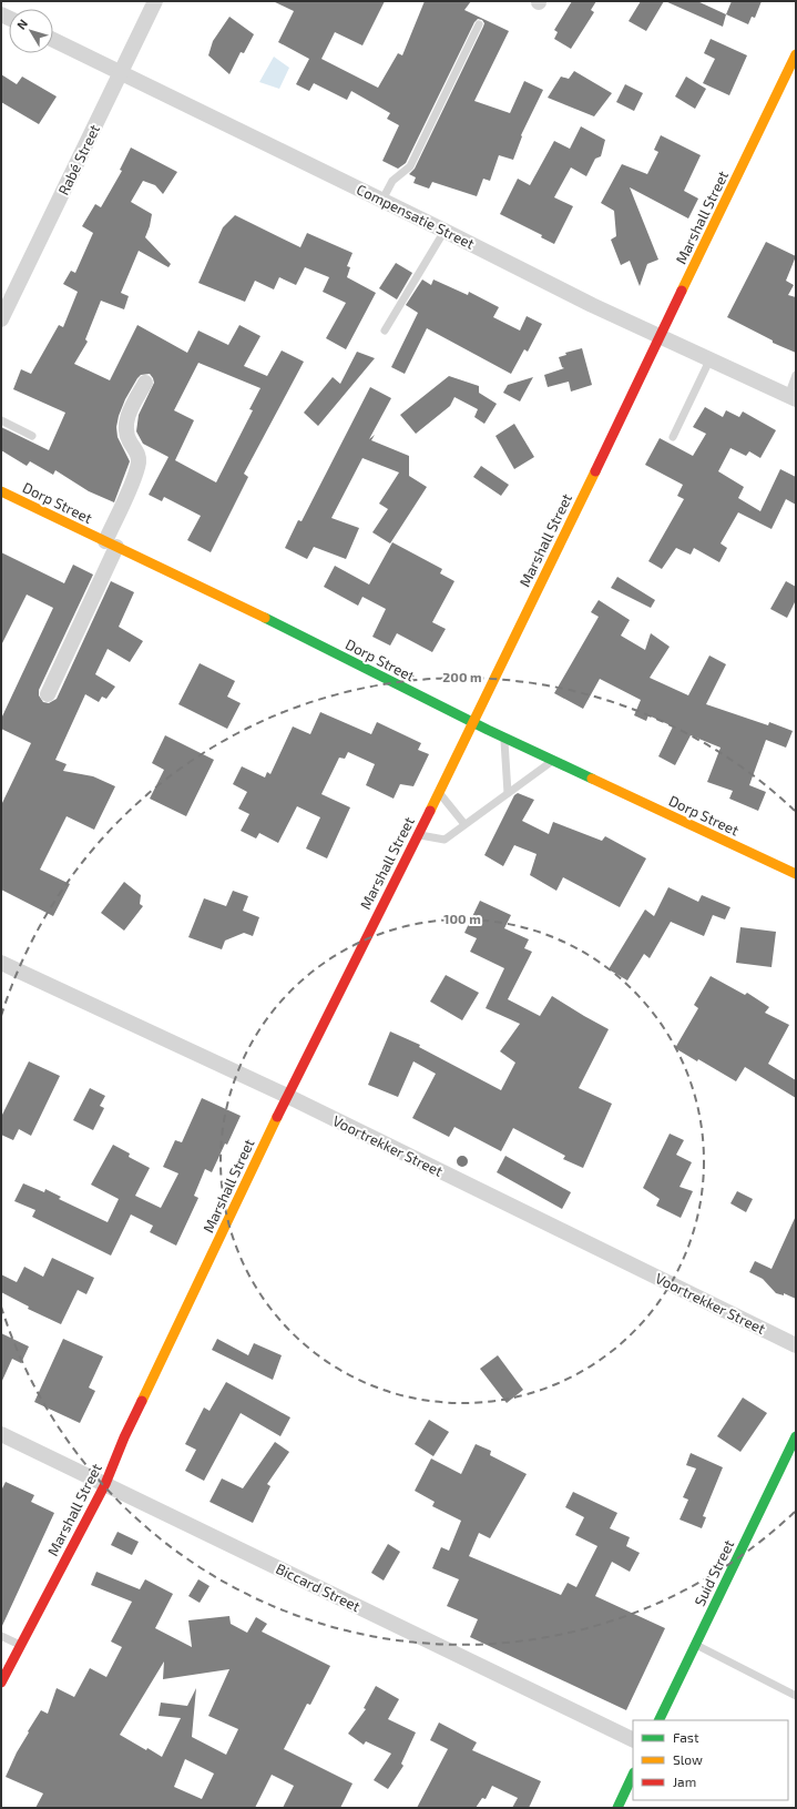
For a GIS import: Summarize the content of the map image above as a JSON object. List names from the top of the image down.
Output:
{
  "streets": {
    "street": [
      "Rabé Street",
      "Compensatie Street",
      "Marshall Street",
      "Dorp Street",
      "Voortrekker Street",
      "Suid Street",
      "Biccard Street"
    ]
  },
  "crossings": [
    ["Rabé Street", "Compensatie Street"],
    ["Compensatie Street", "Marshall Street"],
    ["Marshall Street", "Dorp Street"],
    ["Marshall Street", "Voortrekker Street"],
    ["Marshall Street", "Biccard Street"]
  ],
  "legend": ["Fast", "Slow", "Jam"],
  "north": "top left",
  "rings": ["200 m", "100 m"]
}
